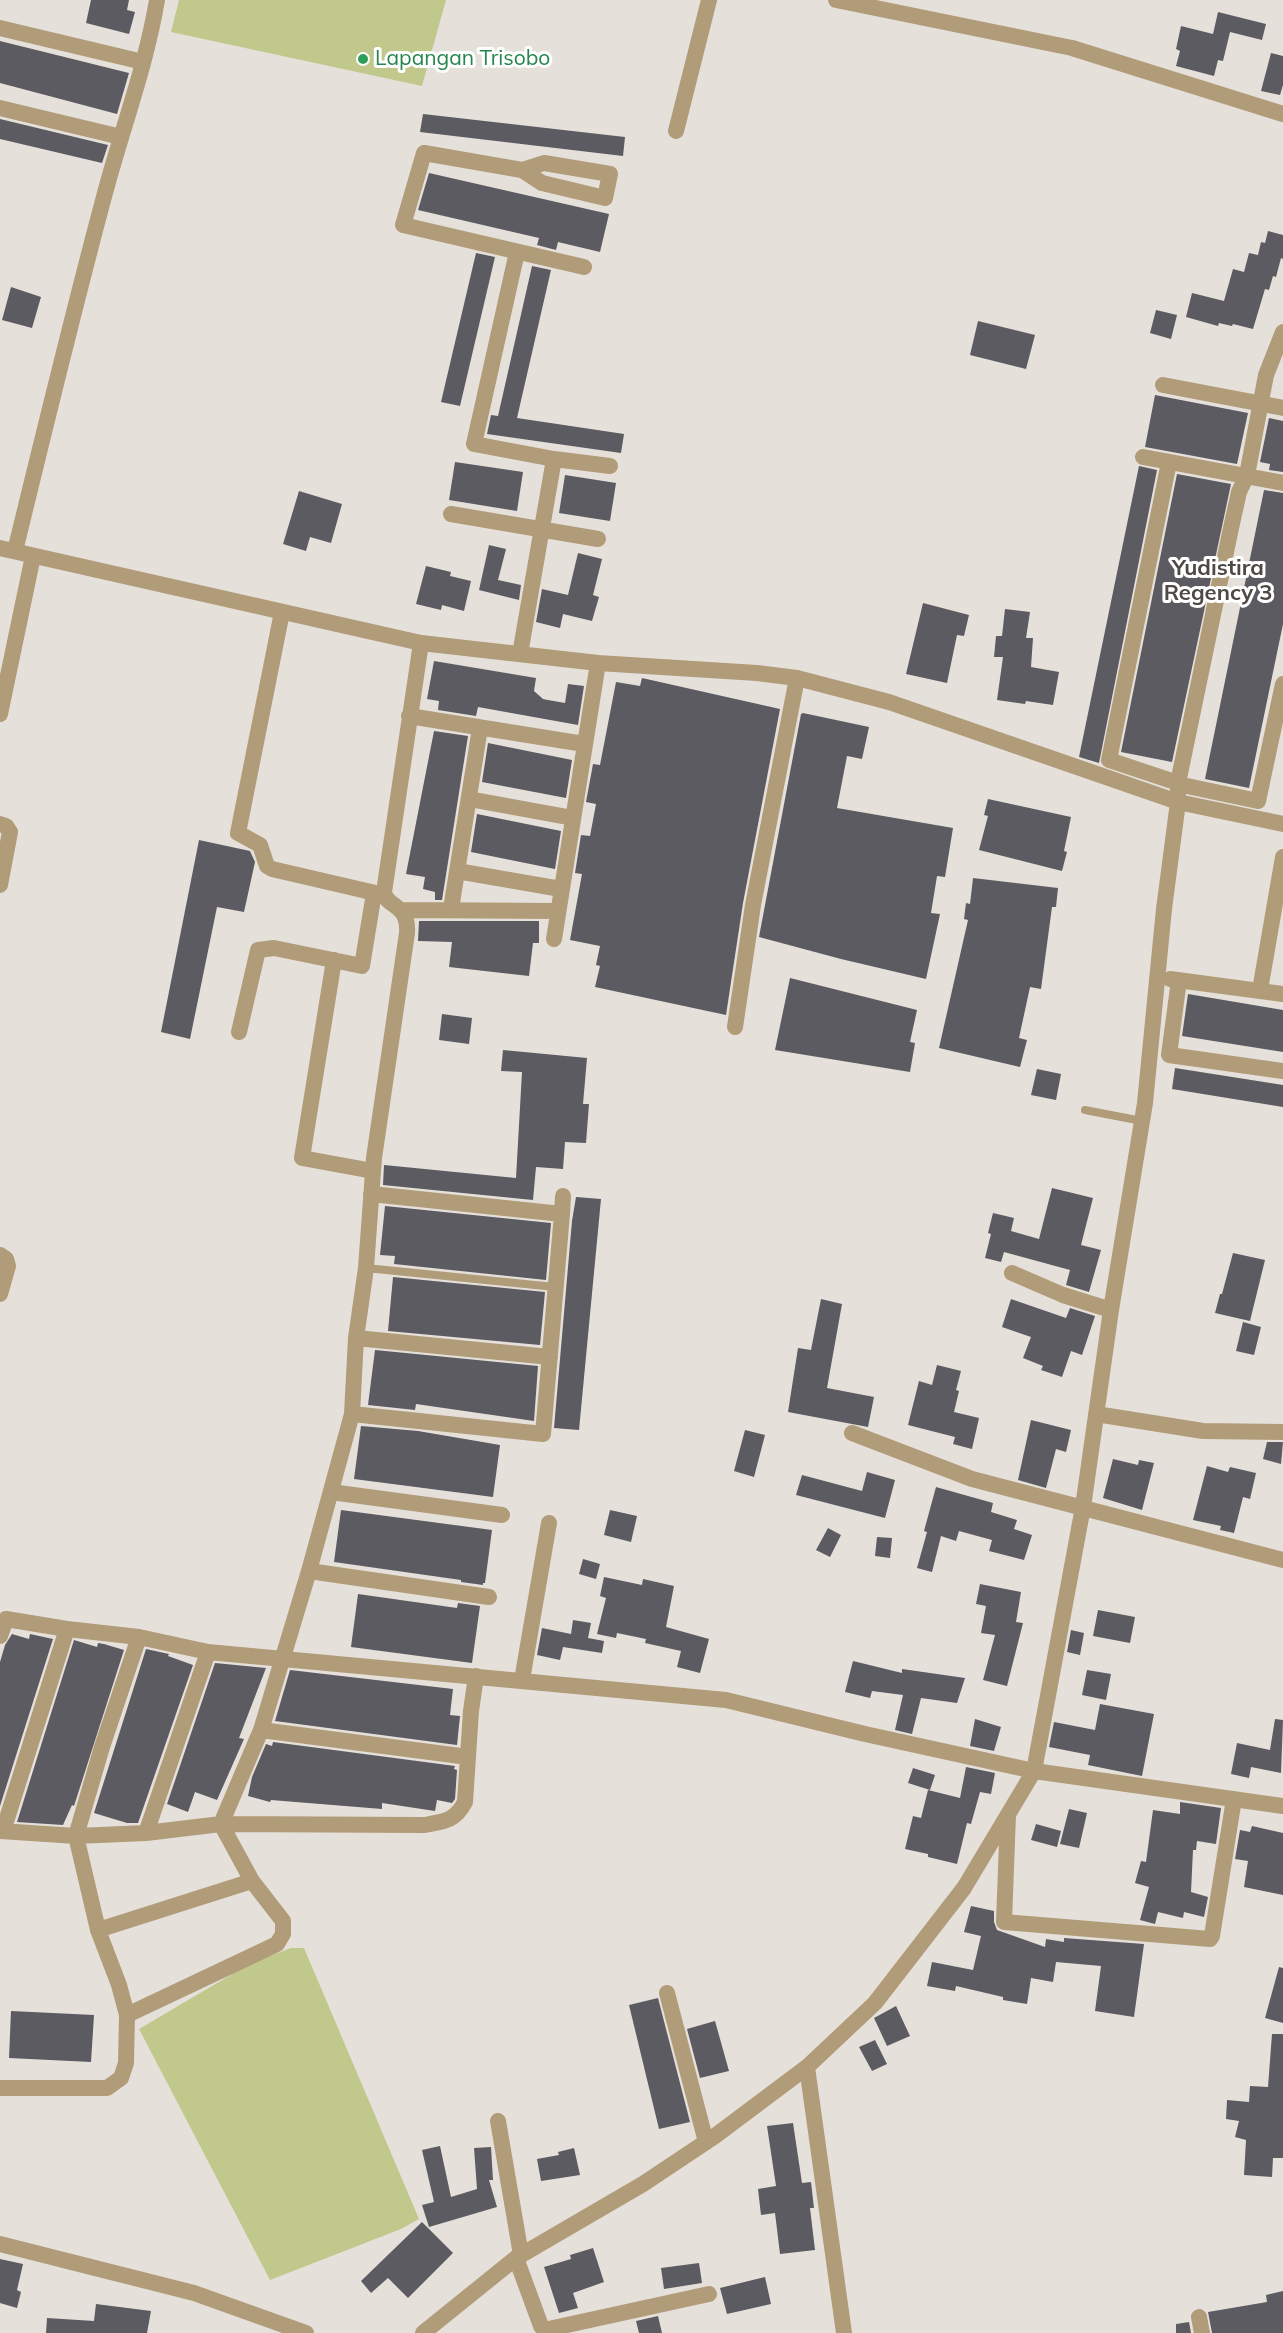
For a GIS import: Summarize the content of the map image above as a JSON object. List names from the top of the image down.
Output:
{
  "districts": ["Yudistira Regency 3"],
  "places": ["Lapangan Trisobo"]
}
